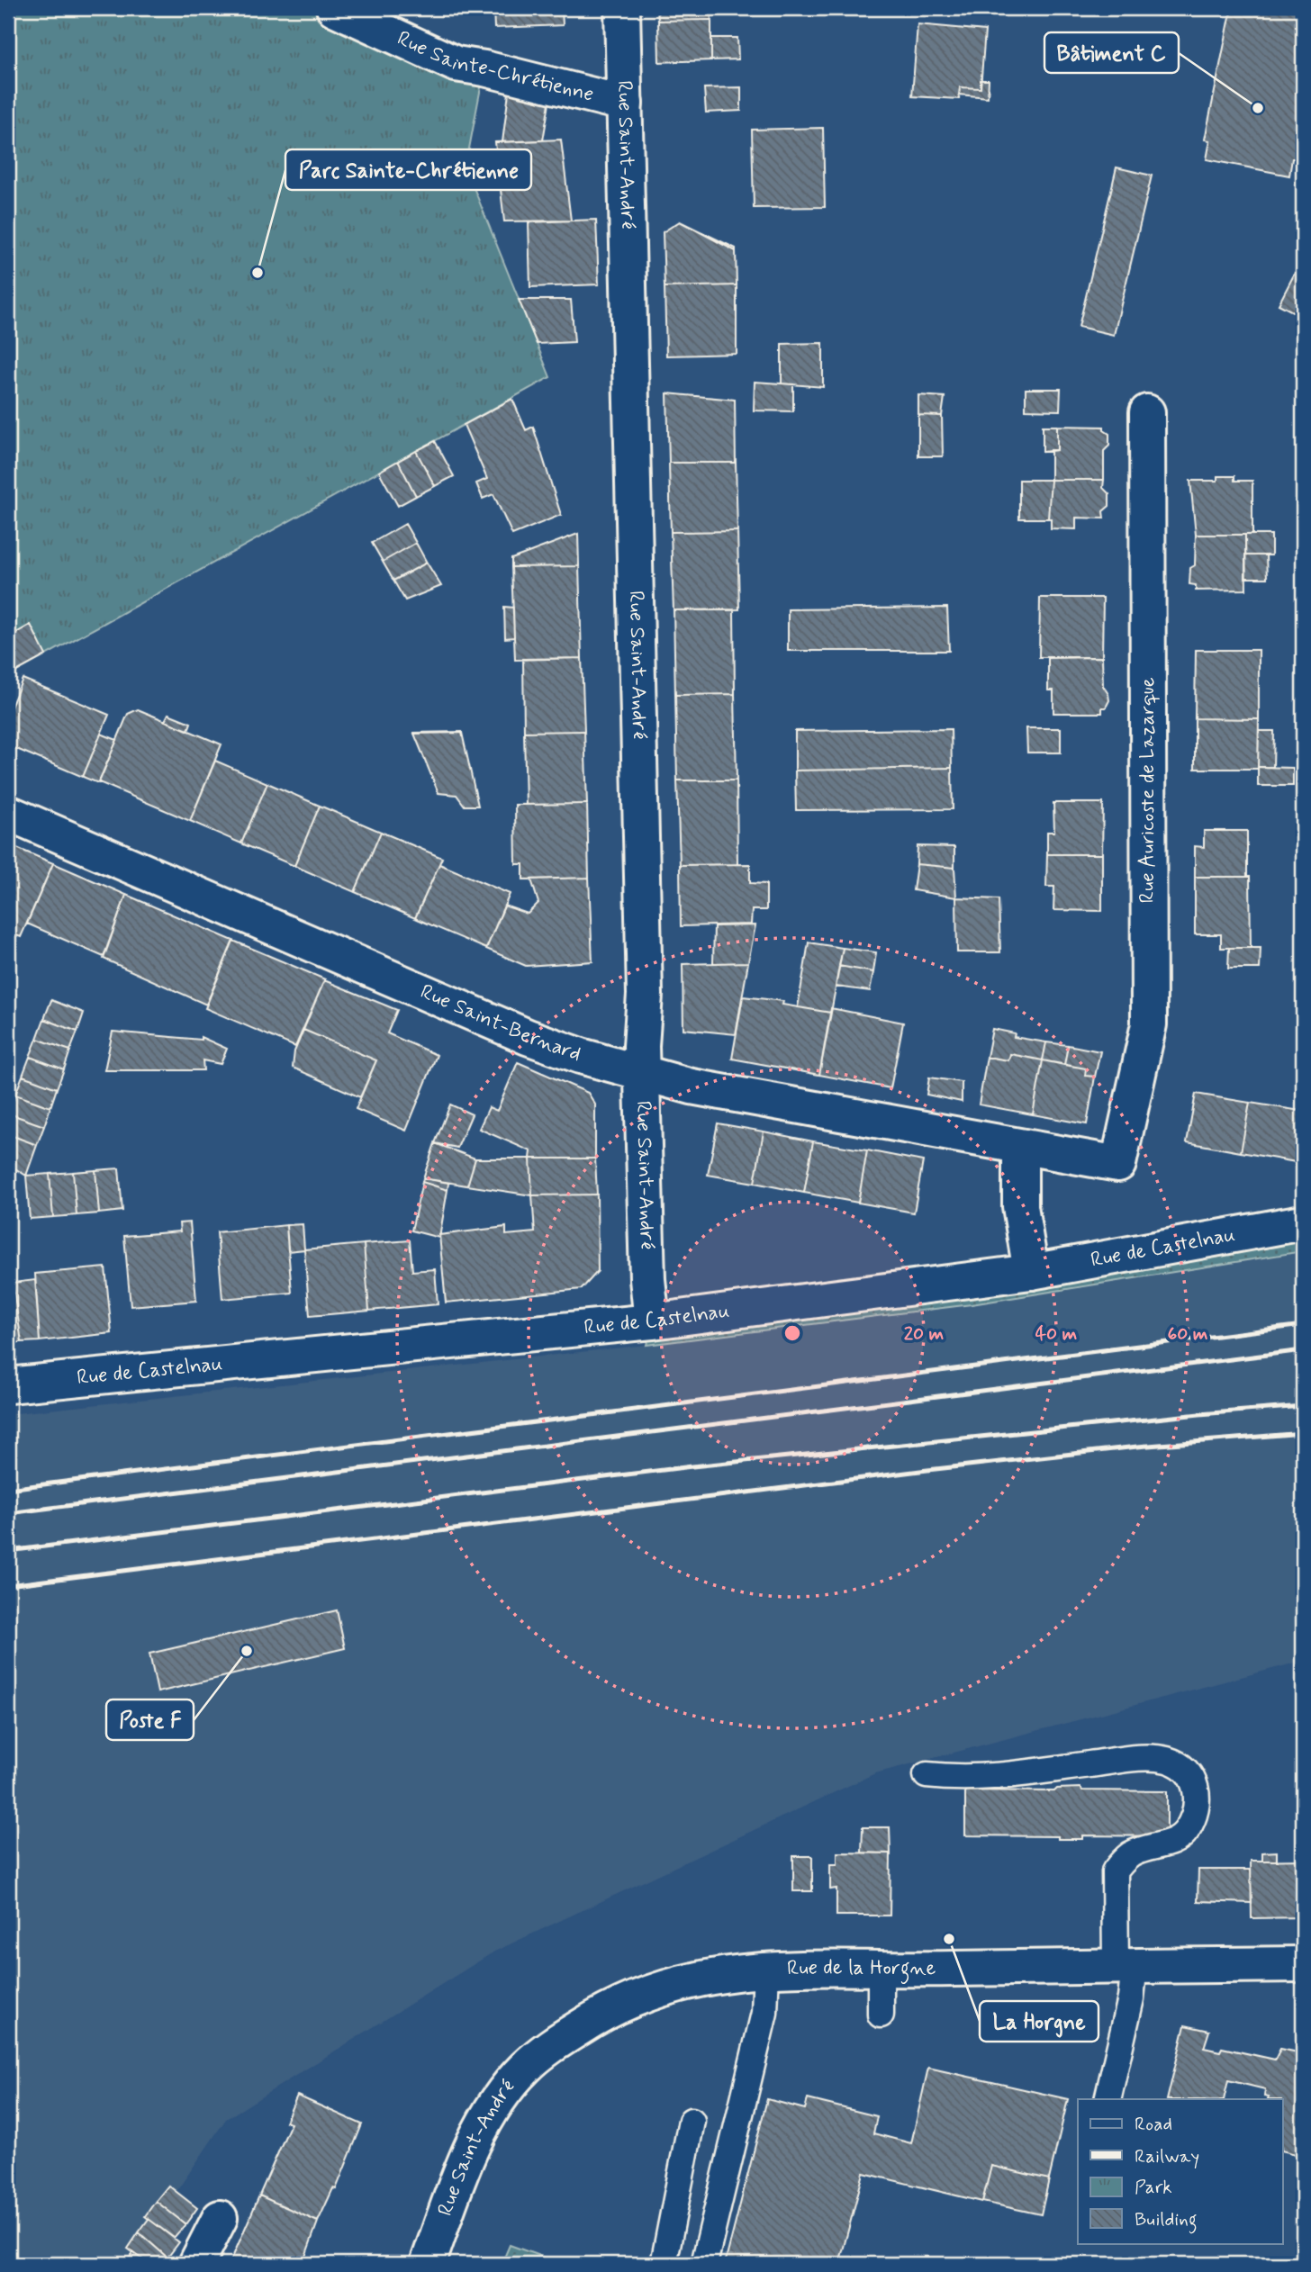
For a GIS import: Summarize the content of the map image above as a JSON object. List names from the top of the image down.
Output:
{
  "streets": {
    "street": [
      "Rue Sainte-Chrétienne",
      "Rue Saint-André",
      "Rue Auricoste de Lazarque",
      "Rue Saint-Bernard",
      "Rue de Castelnau",
      "Rue de la Horgne"
    ]
  },
  "crossings": [
    ["Rue Sainte-Chrétienne", "Rue Saint-André"],
    ["Rue Saint-André", "Rue Saint-Bernard"],
    ["Rue Saint-André", "Rue de Castelnau"],
    ["Rue Saint-André", "Rue de la Horgne"],
    ["Rue Auricoste de Lazarque", "Rue Saint-Bernard"]
  ],
  "places": [
    "Bâtiment C",
    "Parc Sainte-Chrétienne",
    "Poste F",
    "La Horgne"
  ],
  "legend": [
    "Road",
    "Railway",
    "Park",
    "Building"
  ],
  "rings": ["20 m", "40 m", "60 m"]
}
